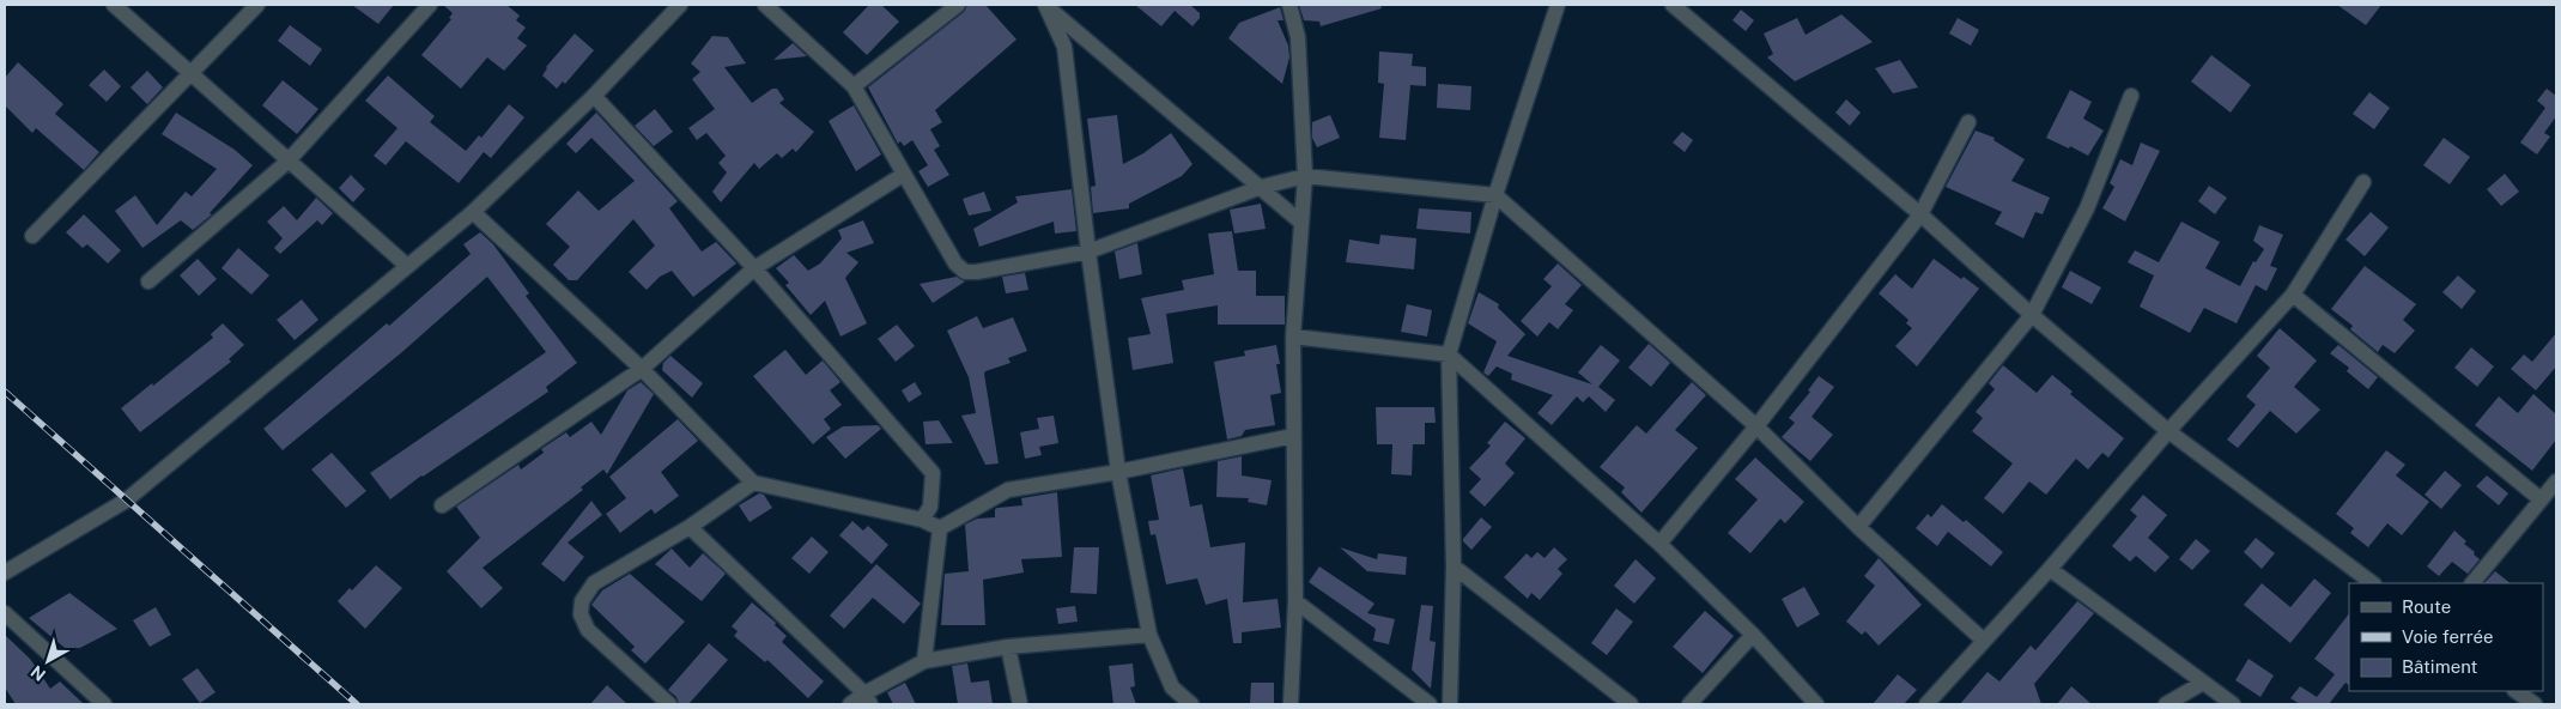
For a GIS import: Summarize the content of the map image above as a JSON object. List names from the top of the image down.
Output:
{
  "legend": ["Route", "Voie ferrée", "Bâtiment"],
  "north": "bottom left"
}
